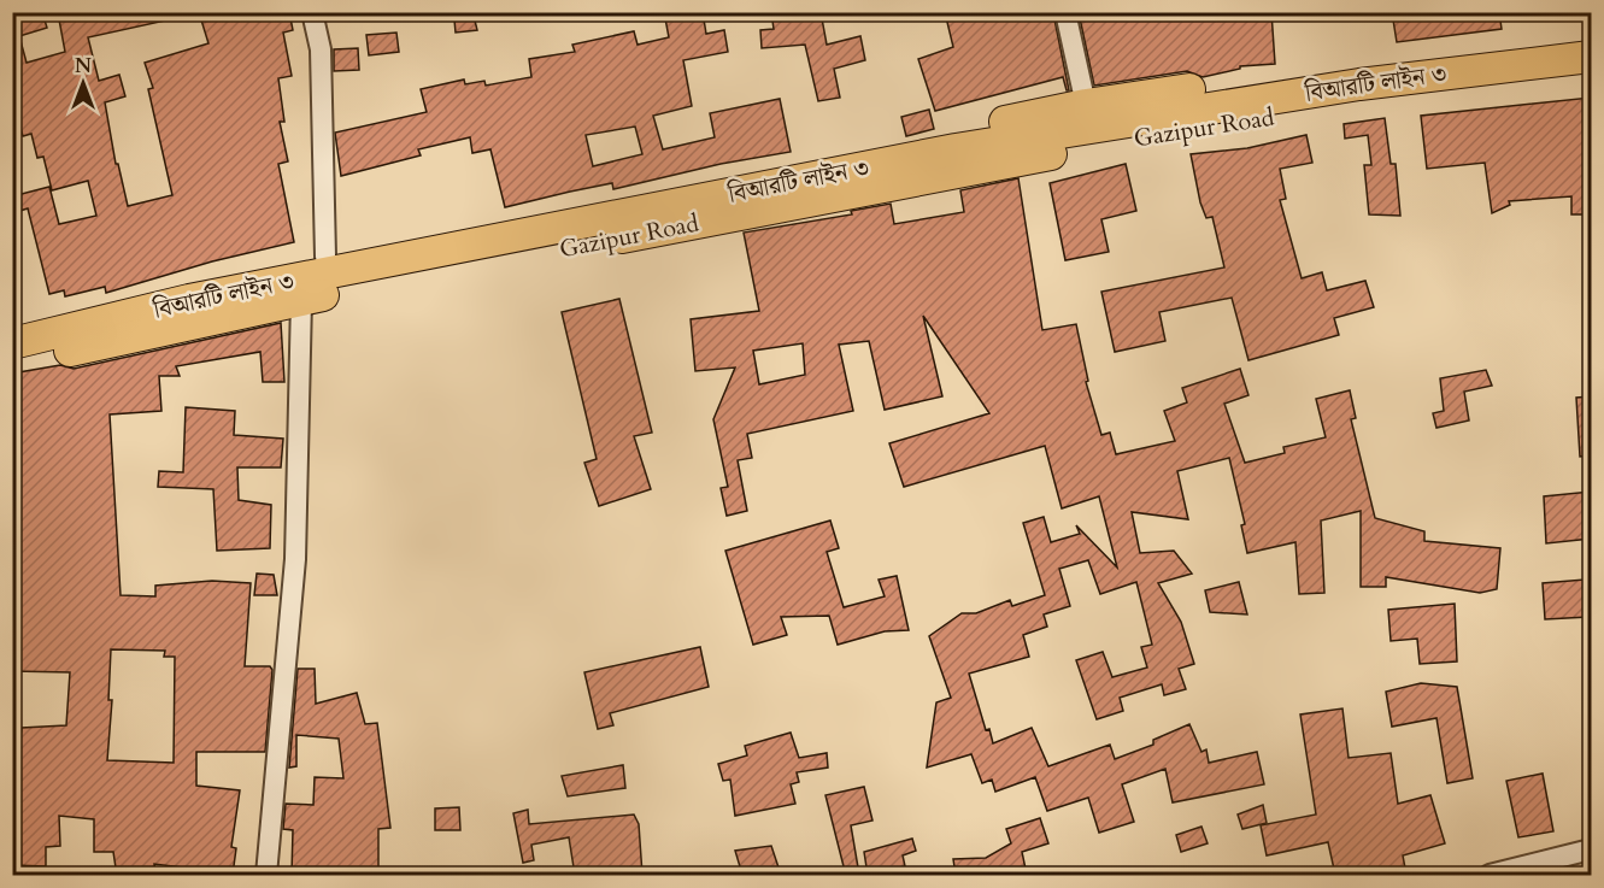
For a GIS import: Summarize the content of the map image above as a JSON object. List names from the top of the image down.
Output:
{
  "streets": {
    "main road": ["বিআরটি লাইন ৩", "Gazipur Road"]
  },
  "north": "top"
}
